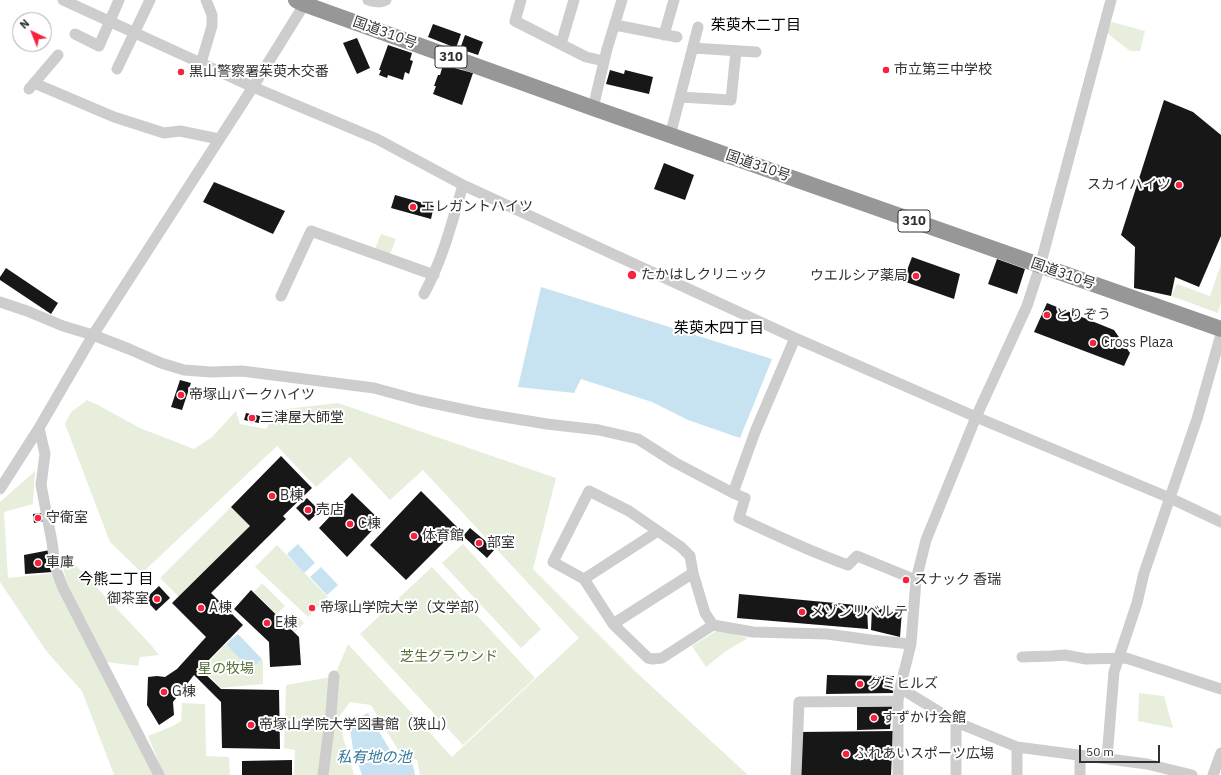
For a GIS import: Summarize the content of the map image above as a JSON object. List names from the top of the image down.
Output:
{
  "streets": {
    "highway": ["国道310号", "310"]
  },
  "districts": ["茱萸木二丁目", "茱萸木四丁目", "今熊二丁目"],
  "water": ["私有地の池"],
  "parks": ["芝生グラウンド", "星の牧場"],
  "places": [
    "市立第三中学校",
    "黒山警察署茱萸木交番",
    "スカイハイツ",
    "エレガントハイツ",
    "たかはしクリニック",
    "ウエルシア薬局",
    "とりぞう",
    "Cross Plaza",
    "帝塚山パークハイツ",
    "三津屋大師堂",
    "B棟",
    "売店",
    "守衛室",
    "C棟",
    "体育館",
    "部室",
    "車庫",
    "スナック 香瑞",
    "御茶室",
    "A棟",
    "帝塚山学院大学（文学部）",
    "メゾンリベルテ",
    "E棟",
    "グミヒルズ",
    "G棟",
    "すずかけ会館",
    "帝塚山学院大学図書館（狭山）",
    "ふれあいスポーツ広場"
  ],
  "scale_bar": "50 m",
  "north": "top left"
}
